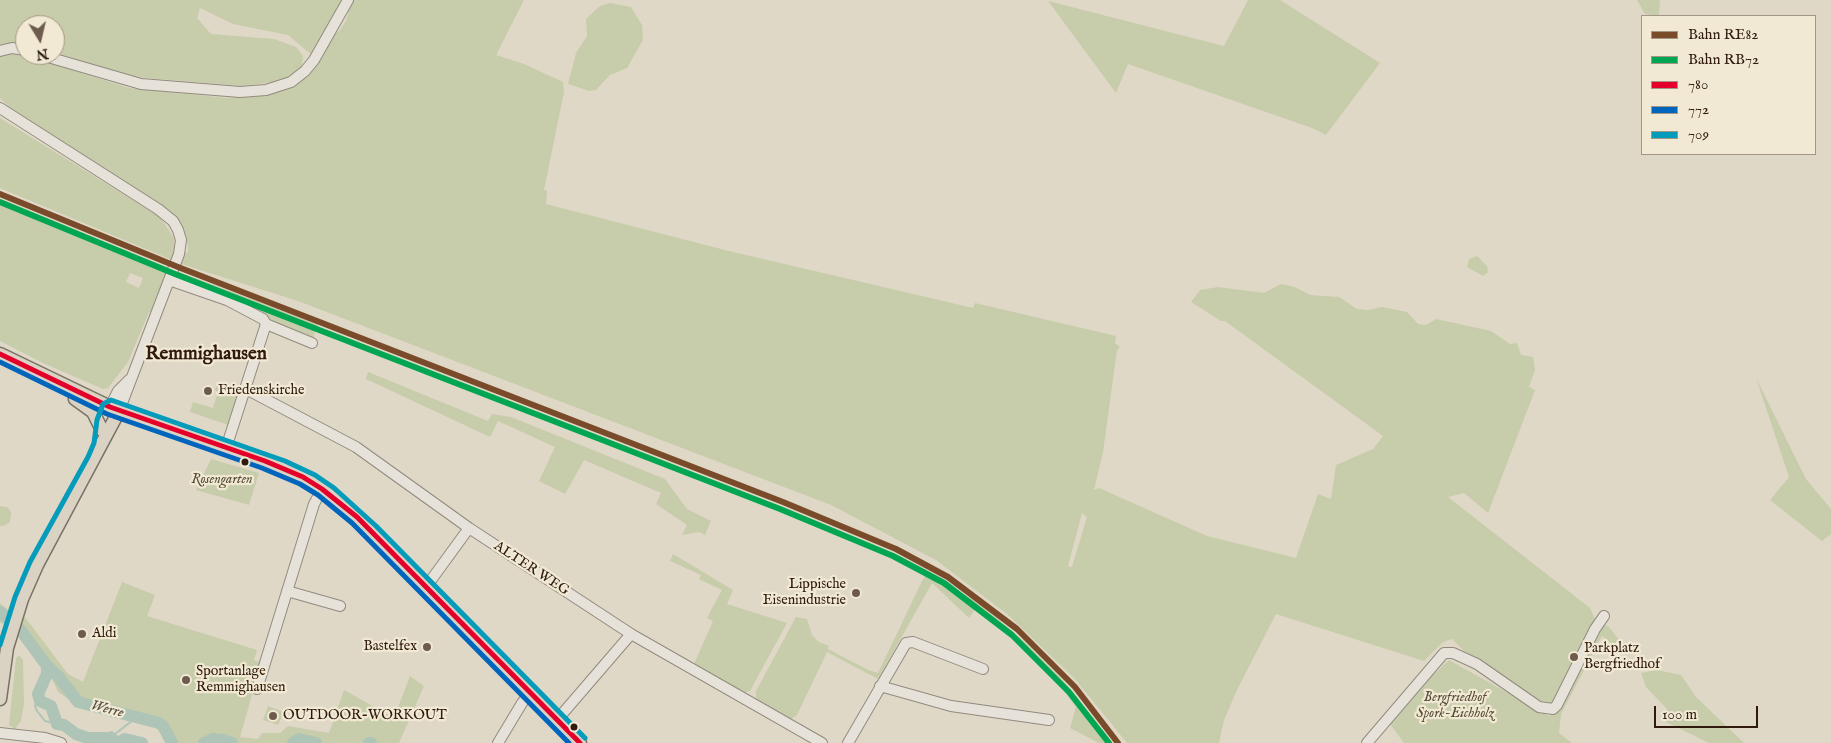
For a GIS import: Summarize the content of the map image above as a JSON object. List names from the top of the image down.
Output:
{
  "streets": {
    "street": ["ALTER WEG"]
  },
  "districts": ["Remmighausen"],
  "water": ["Werre"],
  "parks": ["Rosengarten", "Bergfriedhof Spork-Eichholz"],
  "places": [
    "Friedenskirche",
    "Lippische Eisenindustrie",
    "Aldi",
    "Bastelfex",
    "Parkplatz Bergfriedhof",
    "Sportanlage Remmighausen",
    "OUTDOOR-WORKOUT"
  ],
  "lines": [
    "rail line RE82",
    "rail line RB72",
    "transit line 780",
    "transit line 772",
    "transit line 709"
  ],
  "legend": [
    "Bahn RE82",
    "Bahn RB72",
    "780",
    "772",
    "709"
  ],
  "scale_bar": "100 m",
  "north": "bottom"
}
